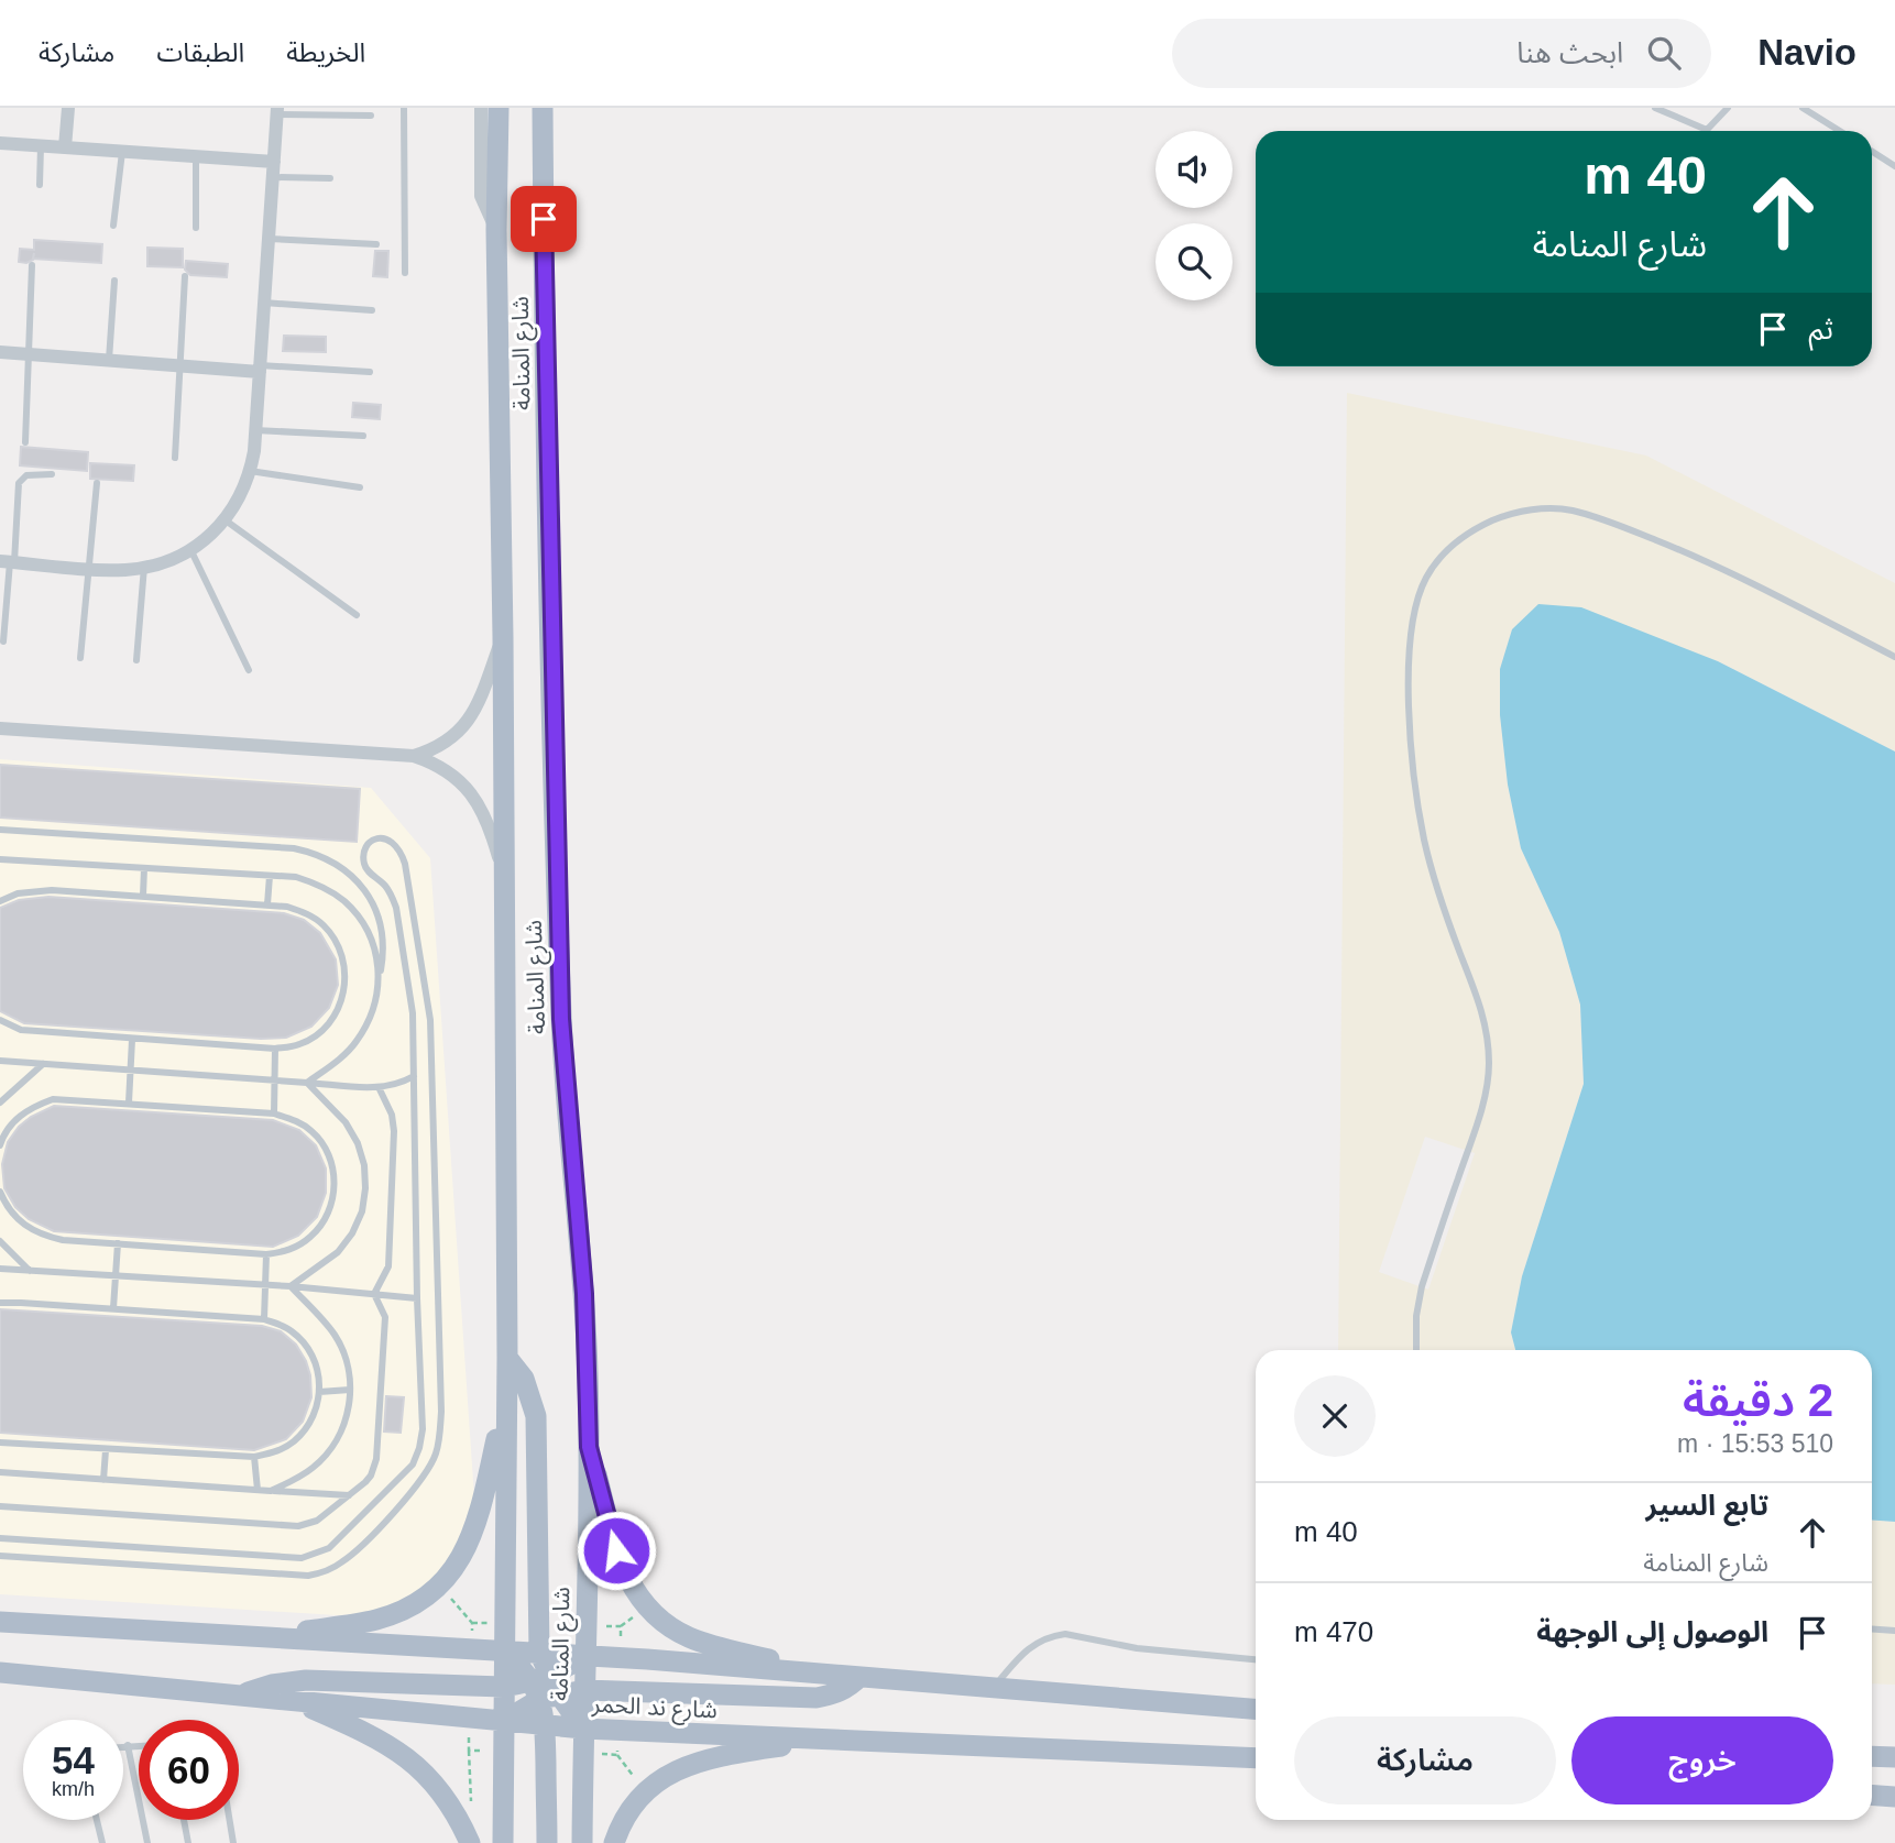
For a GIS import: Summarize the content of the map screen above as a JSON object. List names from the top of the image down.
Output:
{
  "streets": {
    "main road": ["شارع المنامة", "شارع ند الحمر"]
  },
  "crossings": [
    ["شارع المنامة", "شارع ند الحمر"]
  ],
  "page": {
    "header": "Navio",
    "search": "ابحث هنا",
    "nav": ["الخريطة", "الطبقات", "مشاركة"],
    "turn": ["40 m", "شارع المنامة"],
    "then": "ثم",
    "heading": ["2 دقيقة", "510 m · 15:53"],
    "list": [
      {
        "name": "تابع السير",
        "note": "شارع المنامة",
        "value": "40 m"
      },
      {
        "name": "الوصول إلى الوجهة",
        "value": "470 m"
      }
    ],
    "buttons": ["خروج", "مشاركة"],
    "speed": "54 km/h",
    "limit": "60"
  }
}
